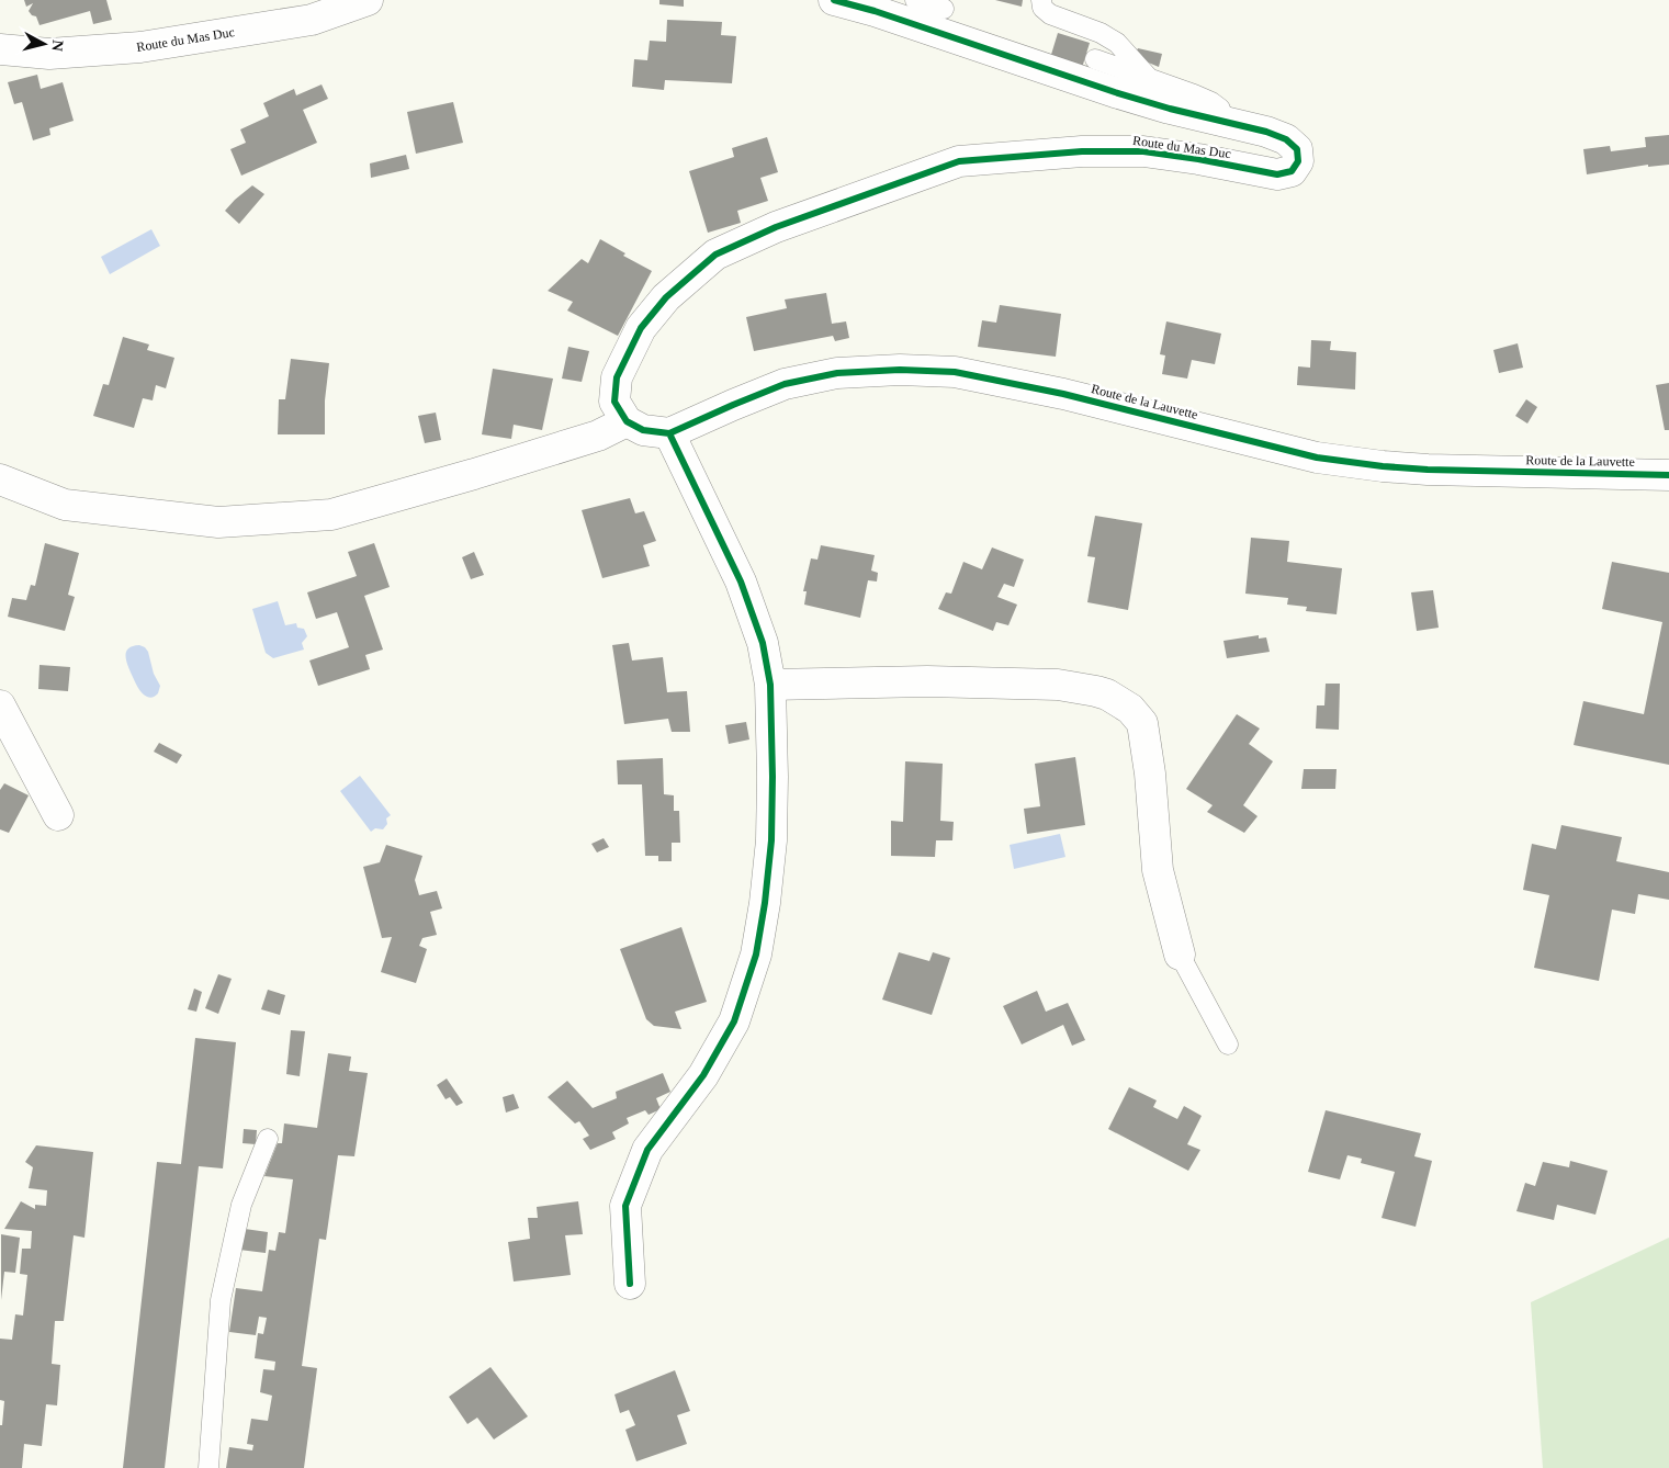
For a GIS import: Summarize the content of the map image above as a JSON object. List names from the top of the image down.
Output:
{
  "streets": {
    "street": ["Route du Mas Duc", "Route de la Lauvette"]
  },
  "north": "right"
}
